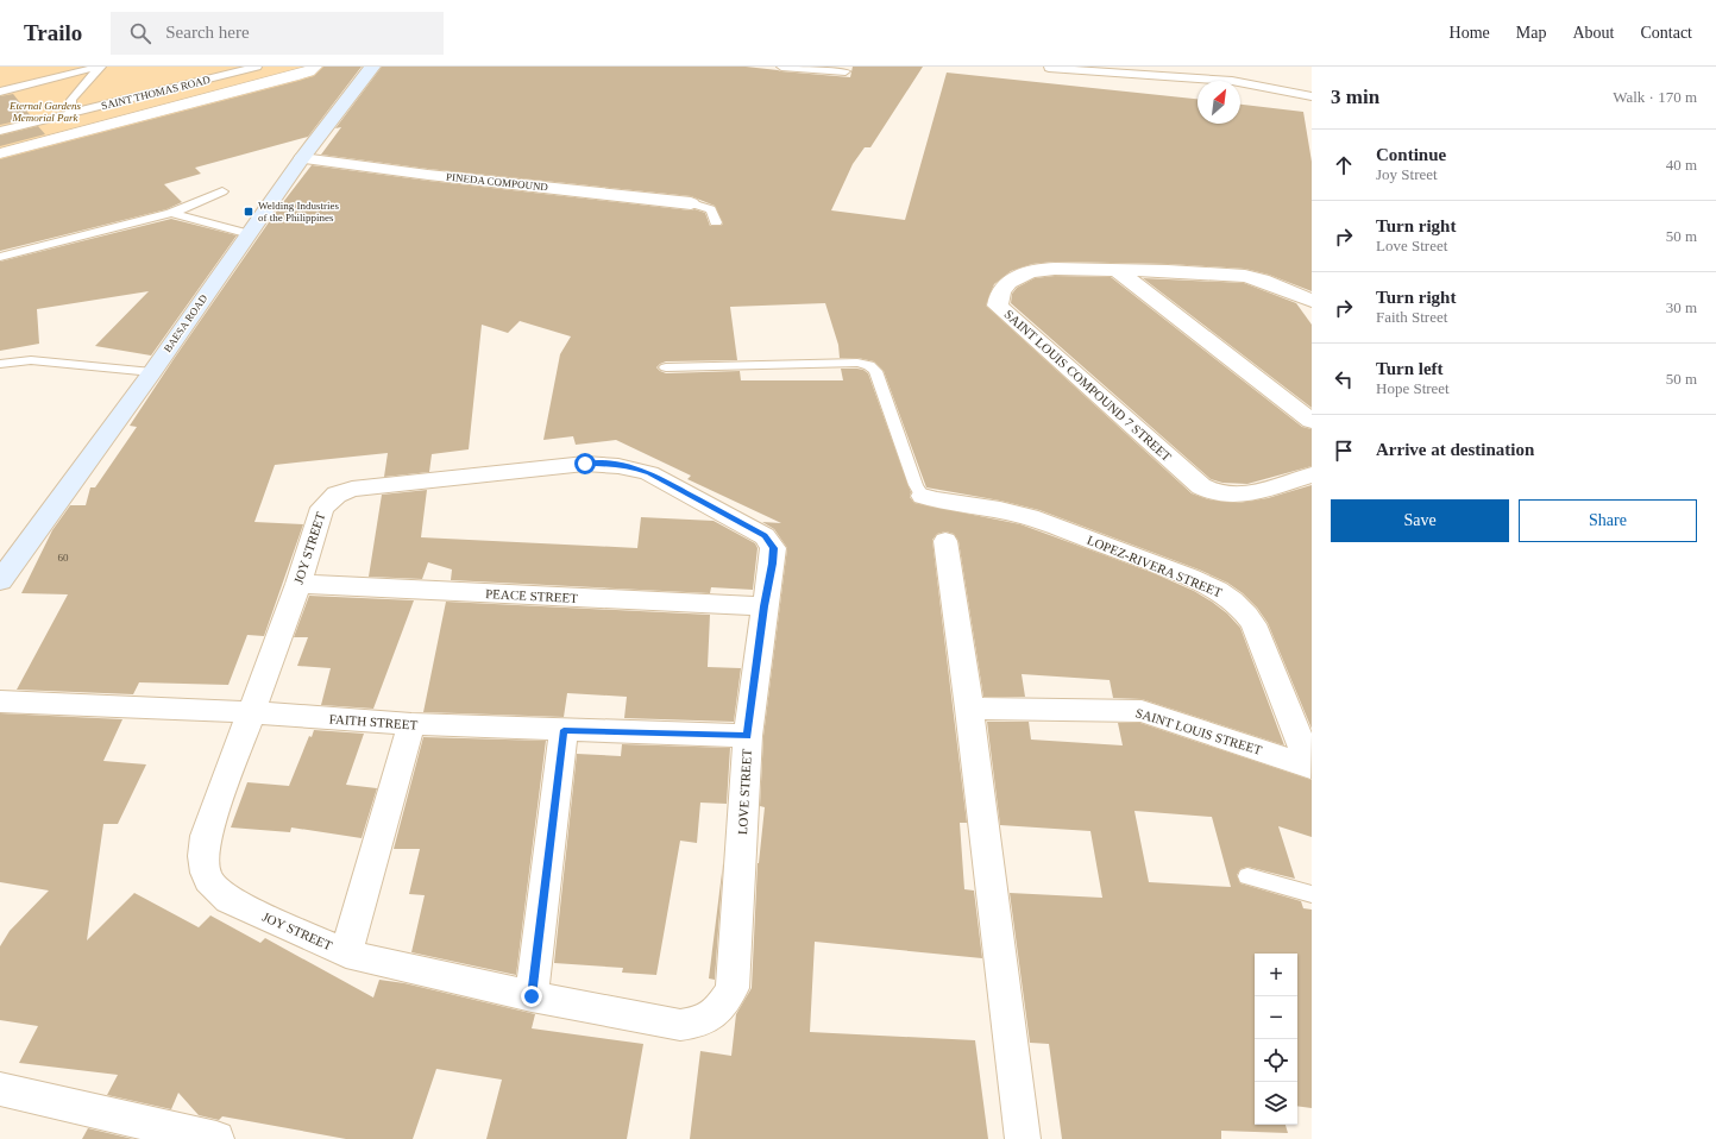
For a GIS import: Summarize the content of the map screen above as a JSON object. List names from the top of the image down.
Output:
{
  "streets": {
    "main road": ["BAESA ROAD"],
    "street": [
      "PINEDA COMPOUND",
      "SAINT LOUIS COMPOUND 7 STREET",
      "JOY STREET",
      "LOPEZ-RIVERA STREET",
      "PEACE STREET",
      "FAITH STREET",
      "SAINT LOUIS STREET",
      "LOVE STREET"
    ],
    "lane": ["SAINT THOMAS ROAD"]
  },
  "crossings": [
    ["PINEDA COMPOUND", "BAESA ROAD"],
    ["JOY STREET", "PEACE STREET"],
    ["JOY STREET", "FAITH STREET"],
    ["JOY STREET", "LOVE STREET"],
    ["LOPEZ-RIVERA STREET", "SAINT LOUIS STREET"],
    ["PEACE STREET", "LOVE STREET"],
    ["FAITH STREET", "LOVE STREET"]
  ],
  "parks": ["Eternal Gardens Memorial Park"],
  "places": {
    "transit": ["Welding Industries of the Philippines"]
  },
  "house_numbers": ["60"],
  "north": "top right",
  "page": {
    "header": "Trailo",
    "search": "Search here",
    "nav": [
      "Home",
      "Map",
      "About",
      "Contact"
    ],
    "heading": ["3 min", "Walk · 170 m"],
    "list": [
      ["Continue", "Joy Street", "40 m"],
      ["Turn right", "Love Street", "50 m"],
      ["Turn right", "Faith Street", "30 m"],
      ["Turn left", "Hope Street", "50 m"],
      "Arrive at destination"
    ],
    "buttons": ["Save", "Share"],
    "map_buttons": ["+", "−"]
  }
}
